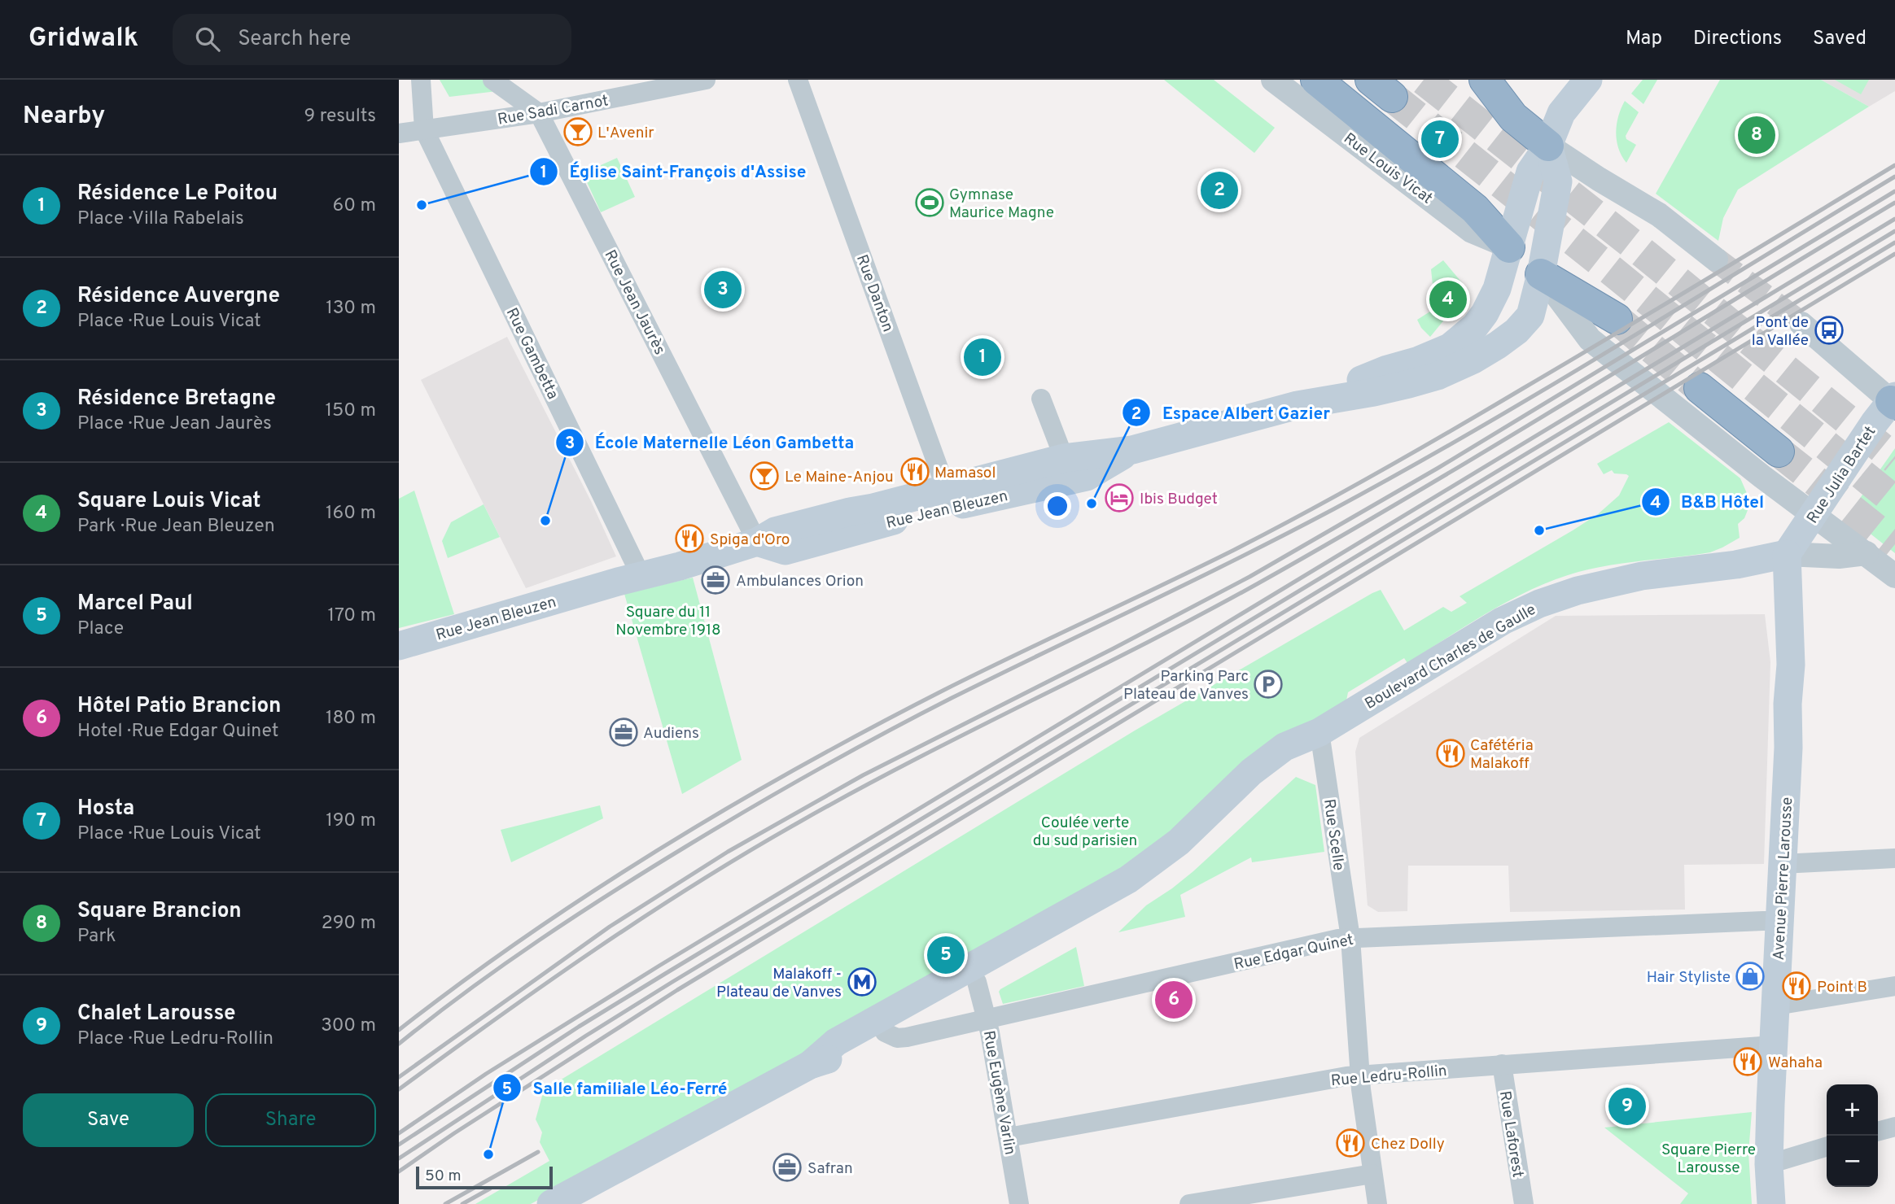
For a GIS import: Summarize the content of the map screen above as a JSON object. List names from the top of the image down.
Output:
{
  "streets": {
    "main road": [
      "Rue Julia Bartet",
      "Rue Jean Bleuzen",
      "Boulevard Charles de Gaulle",
      "Avenue Pierre Larousse"
    ],
    "street": [
      "Rue Sadi Carnot",
      "Rue Louis Vicat",
      "Rue Danton",
      "Rue Jean Jaurès",
      "Rue Gambetta",
      "Rue Scelle",
      "Rue Edgar Quinet",
      "Rue Ledru-Rollin",
      "Rue Eugène Varlin",
      "Rue Laforest"
    ]
  },
  "crossings": [
    ["Rue Sadi Carnot", "Rue Jean Jaurès"],
    ["Rue Sadi Carnot", "Rue Gambetta"],
    ["Rue Louis Vicat", "Rue Jean Bleuzen"],
    ["Rue Danton", "Rue Jean Bleuzen"],
    ["Rue Jean Jaurès", "Rue Jean Bleuzen"],
    ["Rue Gambetta", "Rue Jean Bleuzen"],
    ["Rue Julia Bartet", "Boulevard Charles de Gaulle"],
    ["Rue Julia Bartet", "Avenue Pierre Larousse"],
    ["Boulevard Charles de Gaulle", "Rue Scelle"],
    ["Boulevard Charles de Gaulle", "Avenue Pierre Larousse"],
    ["Boulevard Charles de Gaulle", "Rue Edgar Quinet"],
    ["Boulevard Charles de Gaulle", "Rue Eugène Varlin"],
    ["Rue Scelle", "Rue Edgar Quinet"],
    ["Rue Scelle", "Rue Ledru-Rollin"],
    ["Avenue Pierre Larousse", "Rue Edgar Quinet"],
    ["Avenue Pierre Larousse", "Rue Ledru-Rollin"],
    ["Rue Edgar Quinet", "Rue Eugène Varlin"],
    ["Rue Ledru-Rollin", "Rue Eugène Varlin"],
    ["Rue Ledru-Rollin", "Rue Laforest"]
  ],
  "parks": ["Square du 11 Novembre 1918", "Coulée verte du sud parisien", "Square Pierre Larousse"],
  "places": {
    "bar": ["L'Avenir", "Le Maine-Anjou"],
    "sports": ["Gymnase Maurice Magne"],
    "other": [
      "Église Saint-François d'Assise",
      "Espace Albert Gazier",
      "École Maternelle Léon Gambetta",
      "B&B Hôtel",
      "Salle familiale Léo-Ferré"
    ],
    "bus stop": ["Pont de la Vallée"],
    "restaurant": [
      "Mamasol",
      "Spiga d'Oro",
      "Cafétéria Malakoff",
      "Point B",
      "Wahaha",
      "Chez Dolly"
    ],
    "hotel": ["Ibis Budget"],
    "office": ["Ambulances Orion", "Audiens", "Safran"],
    "parking": ["Parking Parc Plateau de Vanves"],
    "shop": ["Hair Styliste"],
    "metro station": ["Malakoff - Plateau de Vanves"]
  },
  "scale_bar": "50 m",
  "page": {
    "header": "Gridwalk",
    "search": "Search here",
    "nav": ["Map", "Directions", "Saved"],
    "heading": ["Nearby", "9 results"],
    "pins": [
      "8",
      "7",
      "2",
      "3",
      "4",
      "1",
      "5",
      "6",
      "9"
    ],
    "list": [
      {
        "mark": "1",
        "name": "Résidence Le Poitou",
        "note": "Place · Villa Rabelais",
        "value": "60 m"
      },
      {
        "mark": "2",
        "name": "Résidence Auvergne",
        "note": "Place · Rue Louis Vicat",
        "value": "130 m"
      },
      {
        "mark": "3",
        "name": "Résidence Bretagne",
        "note": "Place · Rue Jean Jaurès",
        "value": "150 m"
      },
      {
        "mark": "4",
        "name": "Square Louis Vicat",
        "note": "Park · Rue Jean Bleuzen",
        "value": "160 m"
      },
      {
        "mark": "5",
        "name": "Marcel Paul",
        "note": "Place",
        "value": "170 m"
      },
      {
        "mark": "6",
        "name": "Hôtel Patio Brancion",
        "note": "Hotel · Rue Edgar Quinet",
        "value": "180 m"
      },
      {
        "mark": "7",
        "name": "Hosta",
        "note": "Place · Rue Louis Vicat",
        "value": "190 m"
      },
      {
        "mark": "8",
        "name": "Square Brancion",
        "note": "Park",
        "value": "290 m"
      },
      {
        "mark": "9",
        "name": "Chalet Larousse",
        "note": "Place · Rue Ledru-Rollin",
        "value": "300 m"
      }
    ],
    "buttons": ["Save", "Share"],
    "map_buttons": ["+", "−"],
    "scale": "50 m"
  }
}
